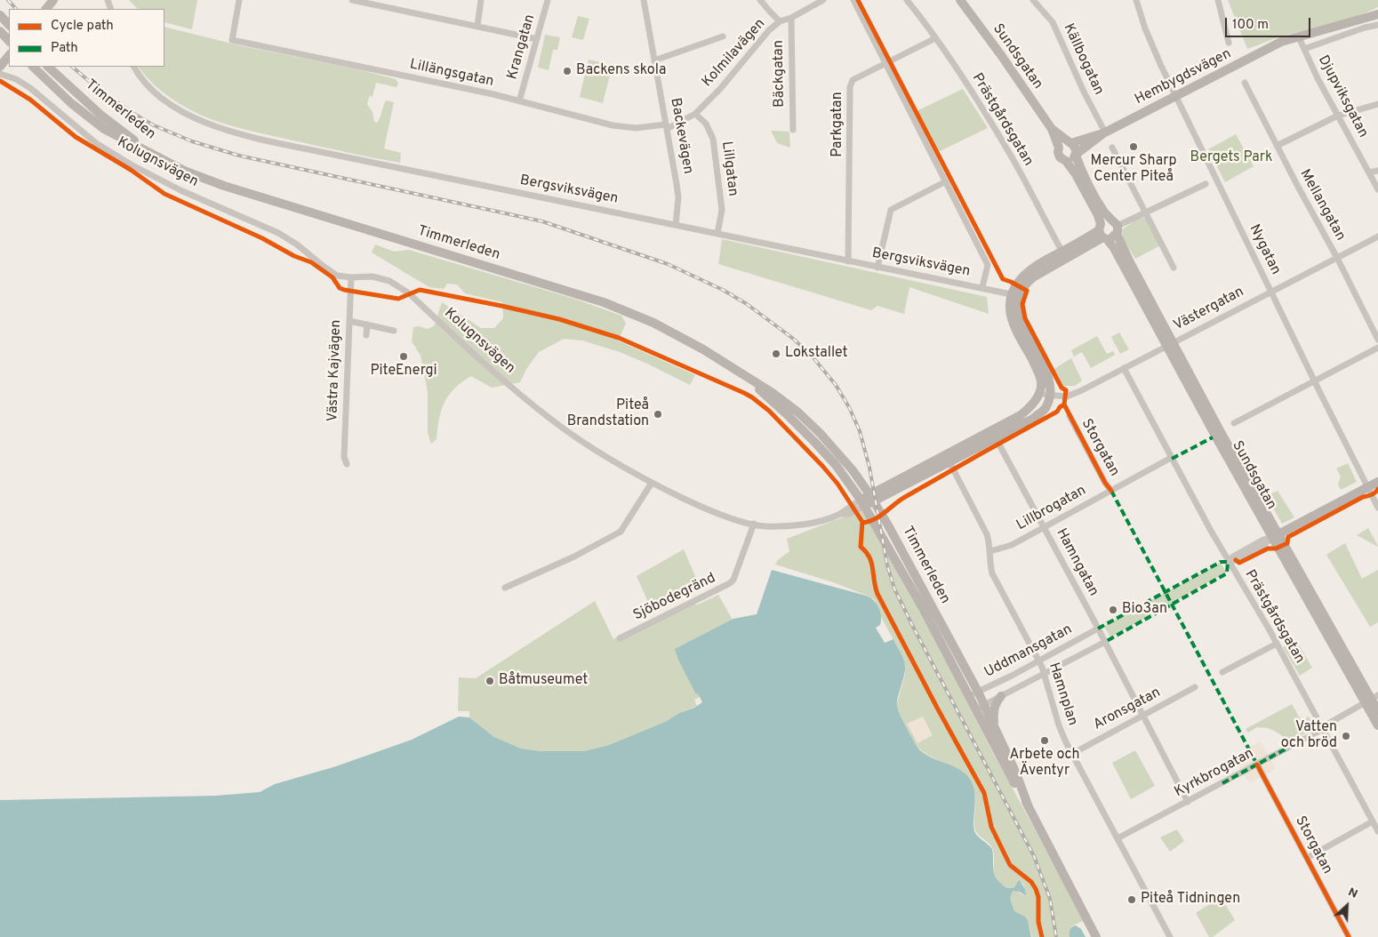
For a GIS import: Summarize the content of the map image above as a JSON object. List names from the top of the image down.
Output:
{
  "streets": {
    "main road": ["Sundsgatan", "Hembygdsvägen", "Timmerleden"],
    "street": [
      "Krangatan",
      "Kolmilavägen",
      "Källbogatan",
      "Lillängsgatan",
      "Bäckgatan",
      "Djupviksgatan",
      "Prästgårdsgatan",
      "Parkgatan",
      "Backevägen",
      "Kolugnsvägen",
      "Lillgatan",
      "Bergsviksvägen",
      "Mellangatan",
      "Nygatan",
      "Västergatan",
      "Västra Kajvägen",
      "Storgatan",
      "Lillbrogatan",
      "Hamngatan",
      "Sjöbodegränd",
      "Uddmansgatan",
      "Hamnplan",
      "Aronsgatan",
      "Kyrkbrogatan"
    ]
  },
  "crossings": [
    ["Krangatan", "Lillängsgatan"],
    ["Kolmilavägen", "Lillängsgatan"],
    ["Kolmilavägen", "Bäckgatan"],
    ["Kolmilavägen", "Backevägen"],
    ["Kolmilavägen", "Lillgatan"],
    ["Sundsgatan", "Hembygdsvägen"],
    ["Sundsgatan", "Västergatan"],
    ["Sundsgatan", "Kyrkbrogatan"],
    ["Källbogatan", "Hembygdsvägen"],
    ["Lillängsgatan", "Backevägen"],
    ["Hembygdsvägen", "Djupviksgatan"],
    ["Timmerleden", "Kolugnsvägen"],
    ["Timmerleden", "Uddmansgatan"],
    ["Prästgårdsgatan", "Parkgatan"],
    ["Prästgårdsgatan", "Västergatan"],
    ["Prästgårdsgatan", "Lillbrogatan"],
    ["Prästgårdsgatan", "Kyrkbrogatan"],
    ["Parkgatan", "Bergsviksvägen"],
    ["Backevägen", "Bergsviksvägen"],
    ["Kolugnsvägen", "Västra Kajvägen"],
    ["Kolugnsvägen", "Sjöbodegränd"],
    ["Lillgatan", "Bergsviksvägen"],
    ["Mellangatan", "Västergatan"],
    ["Nygatan", "Västergatan"],
    ["Storgatan", "Lillbrogatan"],
    ["Storgatan", "Kyrkbrogatan"],
    ["Lillbrogatan", "Hamngatan"],
    ["Lillbrogatan", "Hamnplan"],
    ["Hamngatan", "Uddmansgatan"],
    ["Hamngatan", "Aronsgatan"],
    ["Hamngatan", "Kyrkbrogatan"],
    ["Uddmansgatan", "Hamnplan"],
    ["Hamnplan", "Aronsgatan"],
    ["Hamnplan", "Kyrkbrogatan"]
  ],
  "parks": ["Bergets Park"],
  "places": [
    "Backens skola",
    "Mercur Sharp Center Piteå",
    "Lokstallet",
    "PiteEnergi",
    "Piteå Brandstation",
    "Bio3an",
    "Båtmuseumet",
    "Vatten och bröd",
    "Arbete och Äventyr",
    "Piteå Tidningen"
  ],
  "legend": ["Cycle path", "Path"],
  "scale_bar": "100 m",
  "north": "top right"
}
